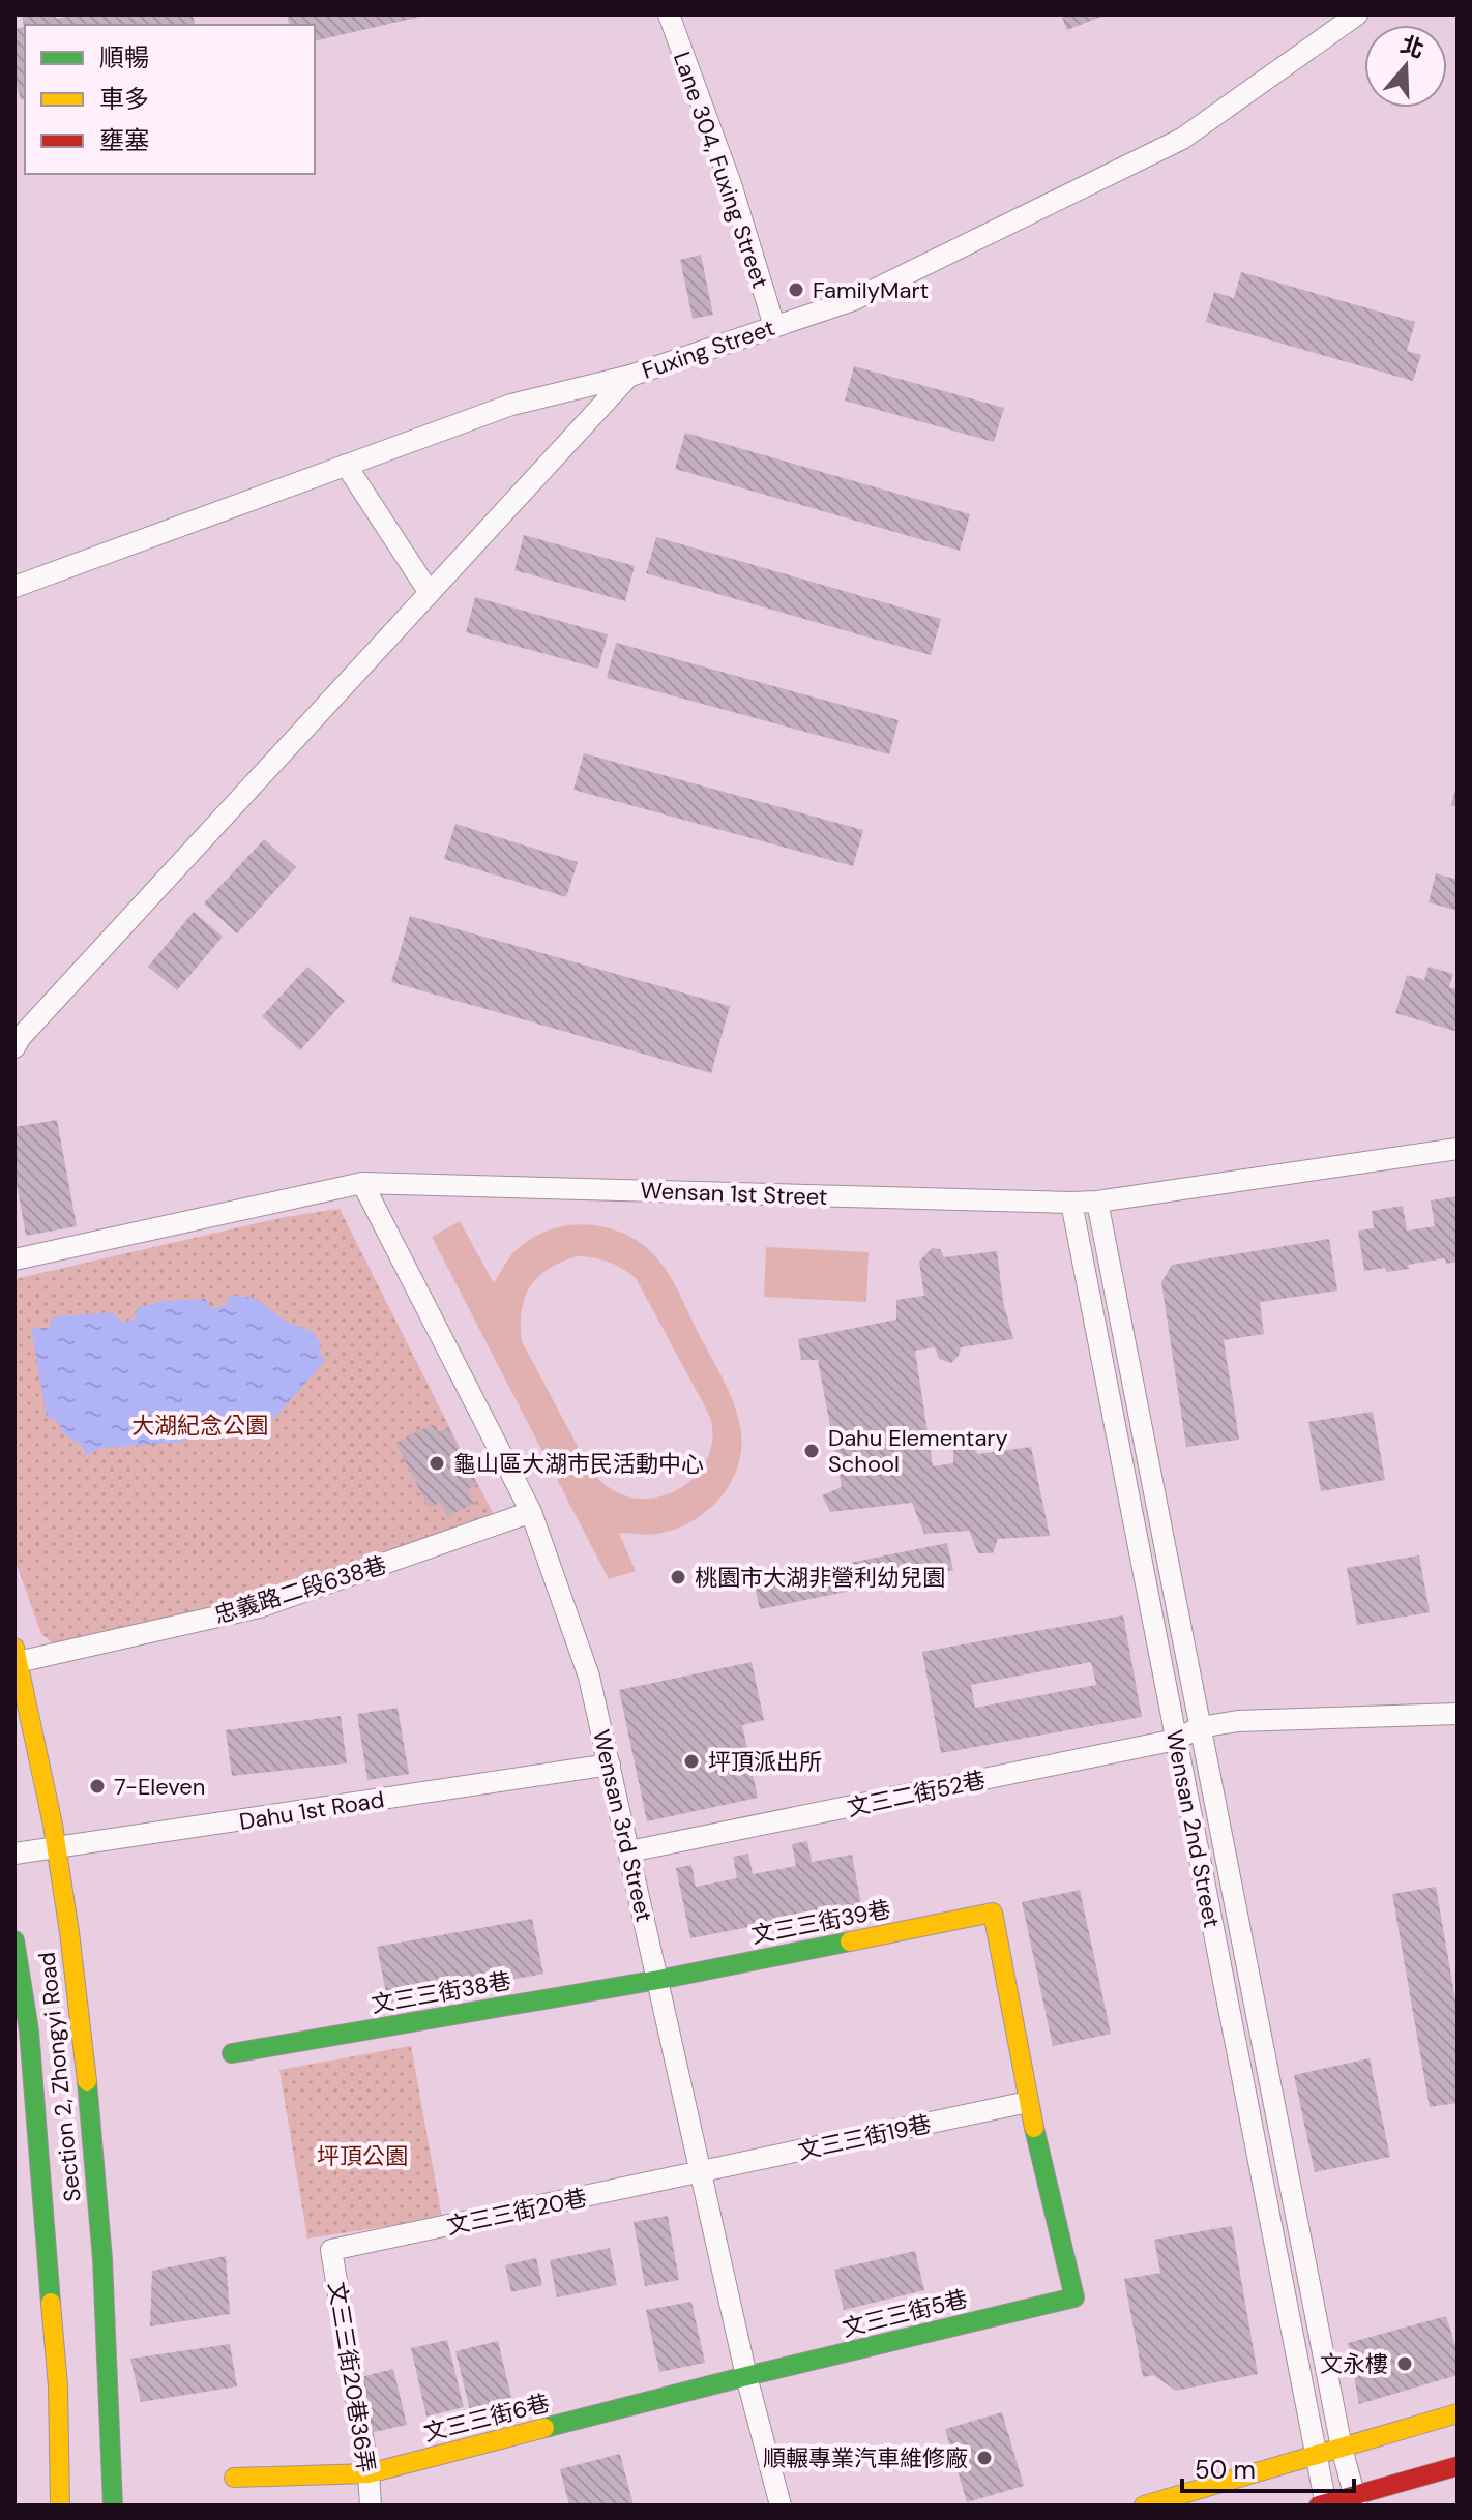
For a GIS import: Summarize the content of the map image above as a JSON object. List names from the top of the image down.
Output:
{
  "streets": {
    "street": [
      "Lane 304, Fuxing Street",
      "Fuxing Street",
      "Wensan 1st Street",
      "忠義路二段638巷",
      "文三二街52巷",
      "Dahu 1st Road",
      "Wensan 3rd Street",
      "Wensan 2nd Street",
      "文三三街39巷",
      "文三三街38巷",
      "Section 2, Zhongyi Road",
      "文三三街19巷",
      "文三三街20巷",
      "文三三街5巷",
      "文三三街20巷36弄",
      "文三三街6巷"
    ]
  },
  "crossings": [
    ["Lane 304, Fuxing Street", "Fuxing Street"],
    ["Wensan 1st Street", "Wensan 3rd Street"],
    ["Wensan 1st Street", "Wensan 2nd Street"],
    ["忠義路二段638巷", "Wensan 3rd Street"],
    ["忠義路二段638巷", "Section 2, Zhongyi Road"],
    ["文三二街52巷", "Wensan 3rd Street"],
    ["文三二街52巷", "Wensan 2nd Street"],
    ["Dahu 1st Road", "Wensan 3rd Street"],
    ["Dahu 1st Road", "Section 2, Zhongyi Road"],
    ["Wensan 3rd Street", "文三三街39巷"],
    ["Wensan 3rd Street", "文三三街38巷"],
    ["Wensan 3rd Street", "文三三街19巷"],
    ["Wensan 3rd Street", "文三三街20巷"],
    ["Wensan 3rd Street", "文三三街5巷"],
    ["Wensan 3rd Street", "文三三街6巷"],
    ["文三三街39巷", "文三三街38巷"],
    ["文三三街39巷", "文三三街19巷"],
    ["文三三街39巷", "文三三街5巷"],
    ["文三三街19巷", "文三三街20巷"],
    ["文三三街19巷", "文三三街5巷"],
    ["文三三街20巷", "文三三街20巷36弄"],
    ["文三三街5巷", "文三三街6巷"],
    ["文三三街20巷36弄", "文三三街6巷"]
  ],
  "parks": ["大湖紀念公園", "坪頂公園"],
  "places": [
    "FamilyMart",
    "Dahu Elementary School",
    "龜山區大湖市民活動中心",
    "桃園市大湖非營利幼兒園",
    "坪頂派出所",
    "7-Eleven",
    "文永樓",
    "順輾專業汽車維修廠"
  ],
  "legend": ["順暢", "車多", "壅塞"],
  "scale_bar": "50 m",
  "north": "top"
}
